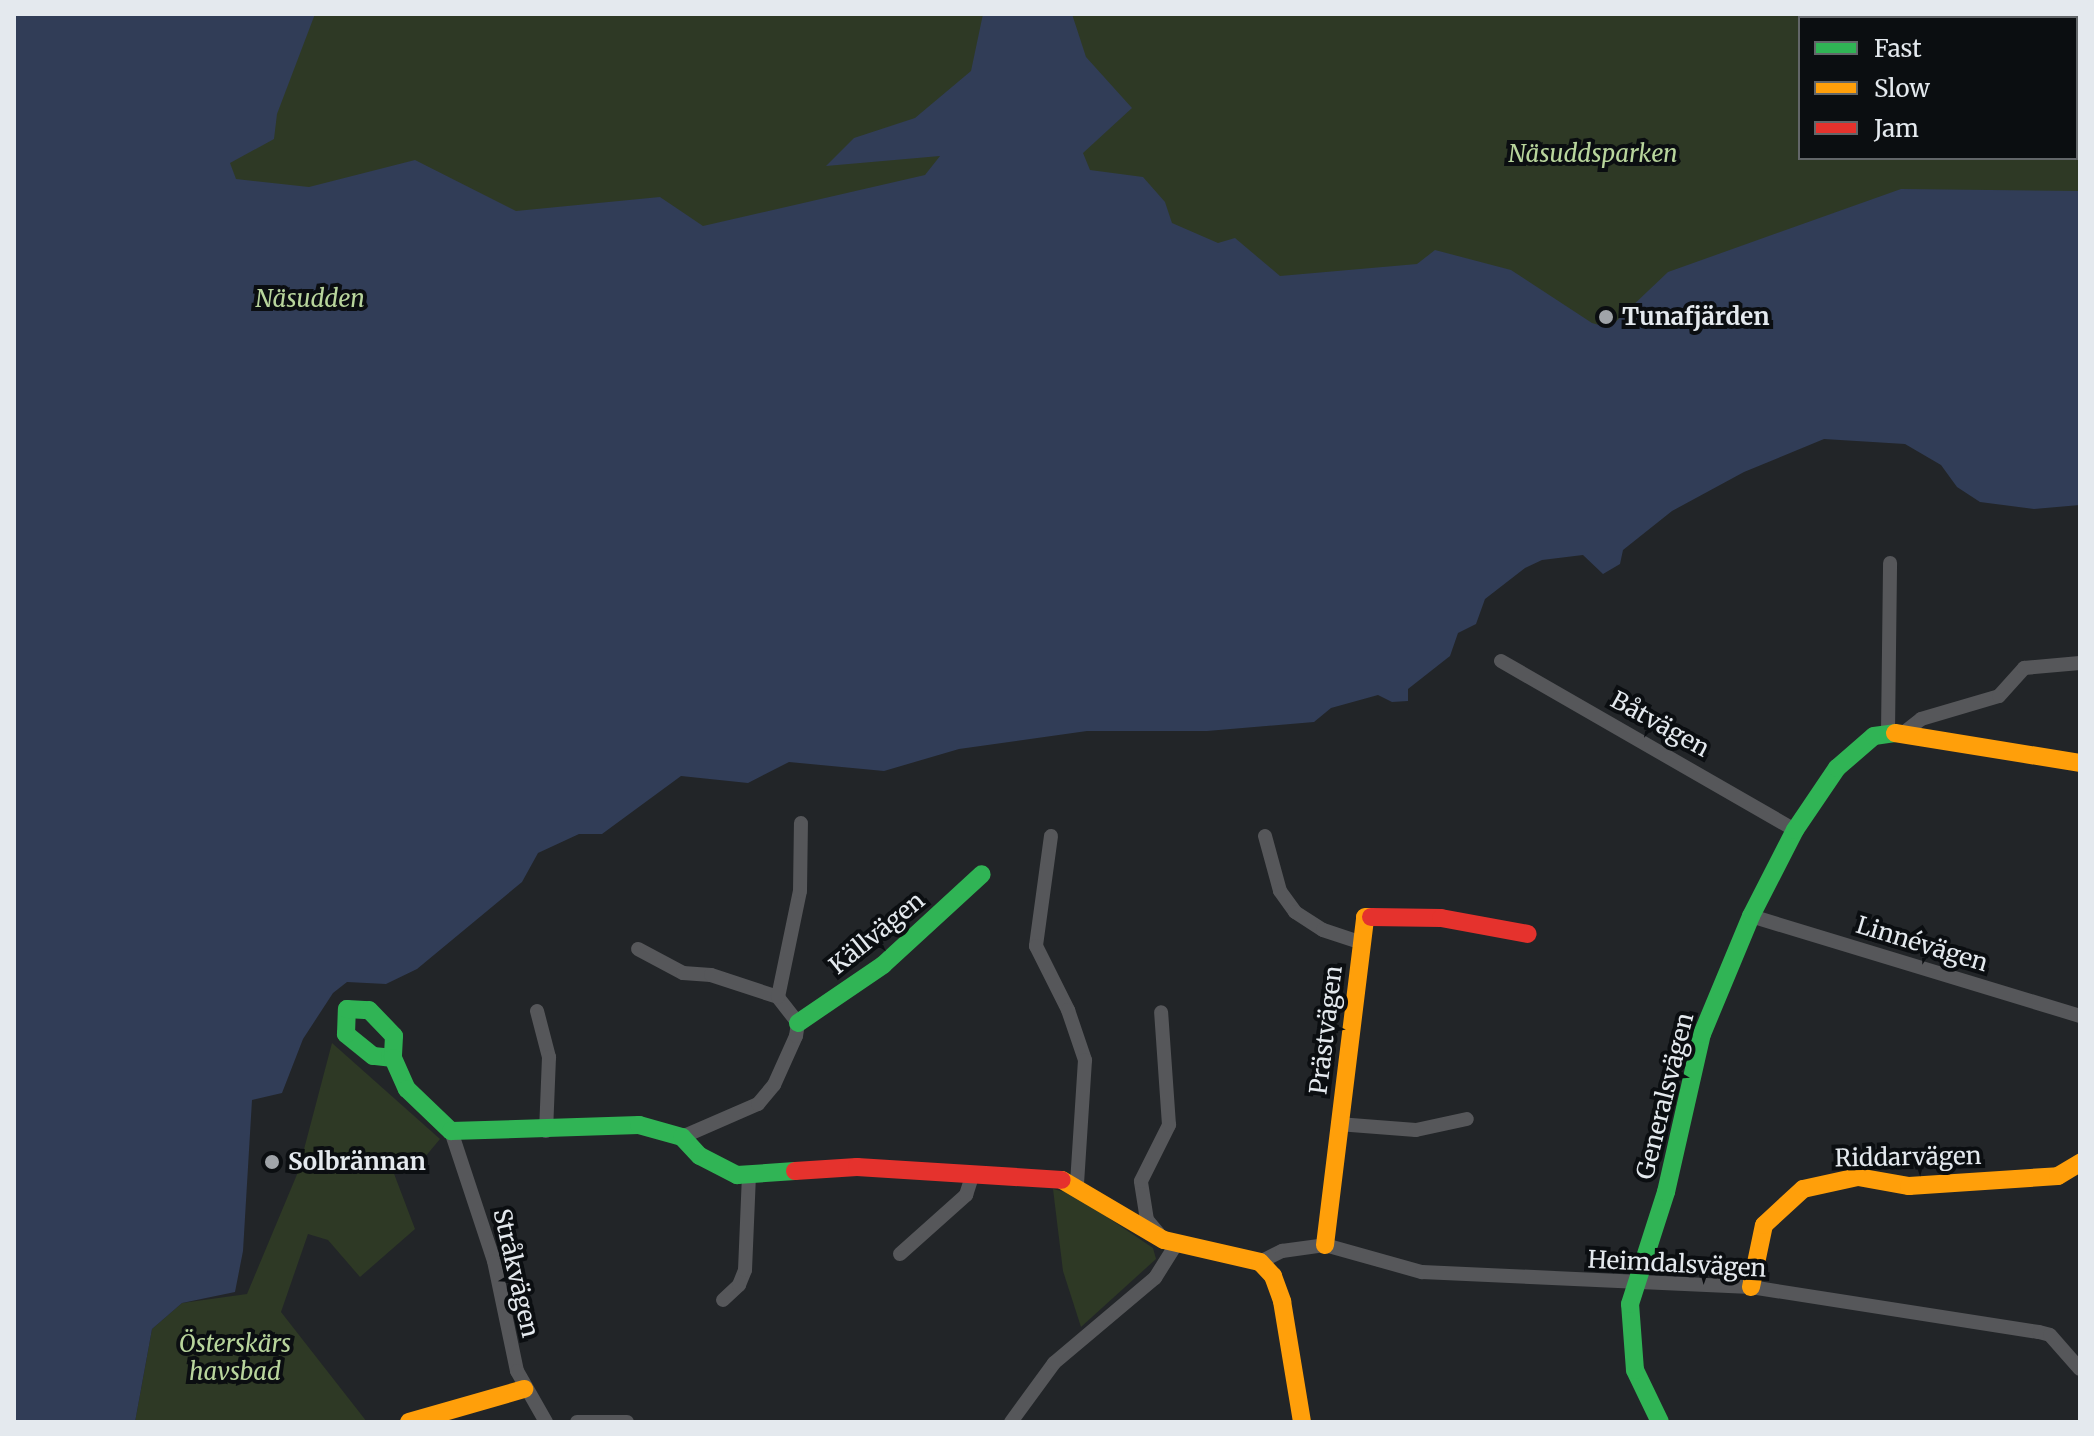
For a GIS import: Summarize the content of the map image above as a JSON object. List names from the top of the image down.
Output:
{
  "streets": {
    "street": [
      "Båtvägen",
      "Källvägen",
      "Linnévägen",
      "Prästvägen",
      "Generalsvägen",
      "Riddarvägen",
      "Heimdalsvägen",
      "Stråkvägen"
    ]
  },
  "crossings": [
    ["Båtvägen", "Generalsvägen"],
    ["Linnévägen", "Generalsvägen"],
    ["Prästvägen", "Heimdalsvägen"],
    ["Generalsvägen", "Heimdalsvägen"],
    ["Riddarvägen", "Heimdalsvägen"]
  ],
  "parks": ["Näsuddsparken", "Näsudden", "Österskärs havsbad"],
  "places": ["Tunafjärden", "Solbrännan"],
  "legend": ["Fast", "Slow", "Jam"]
}
